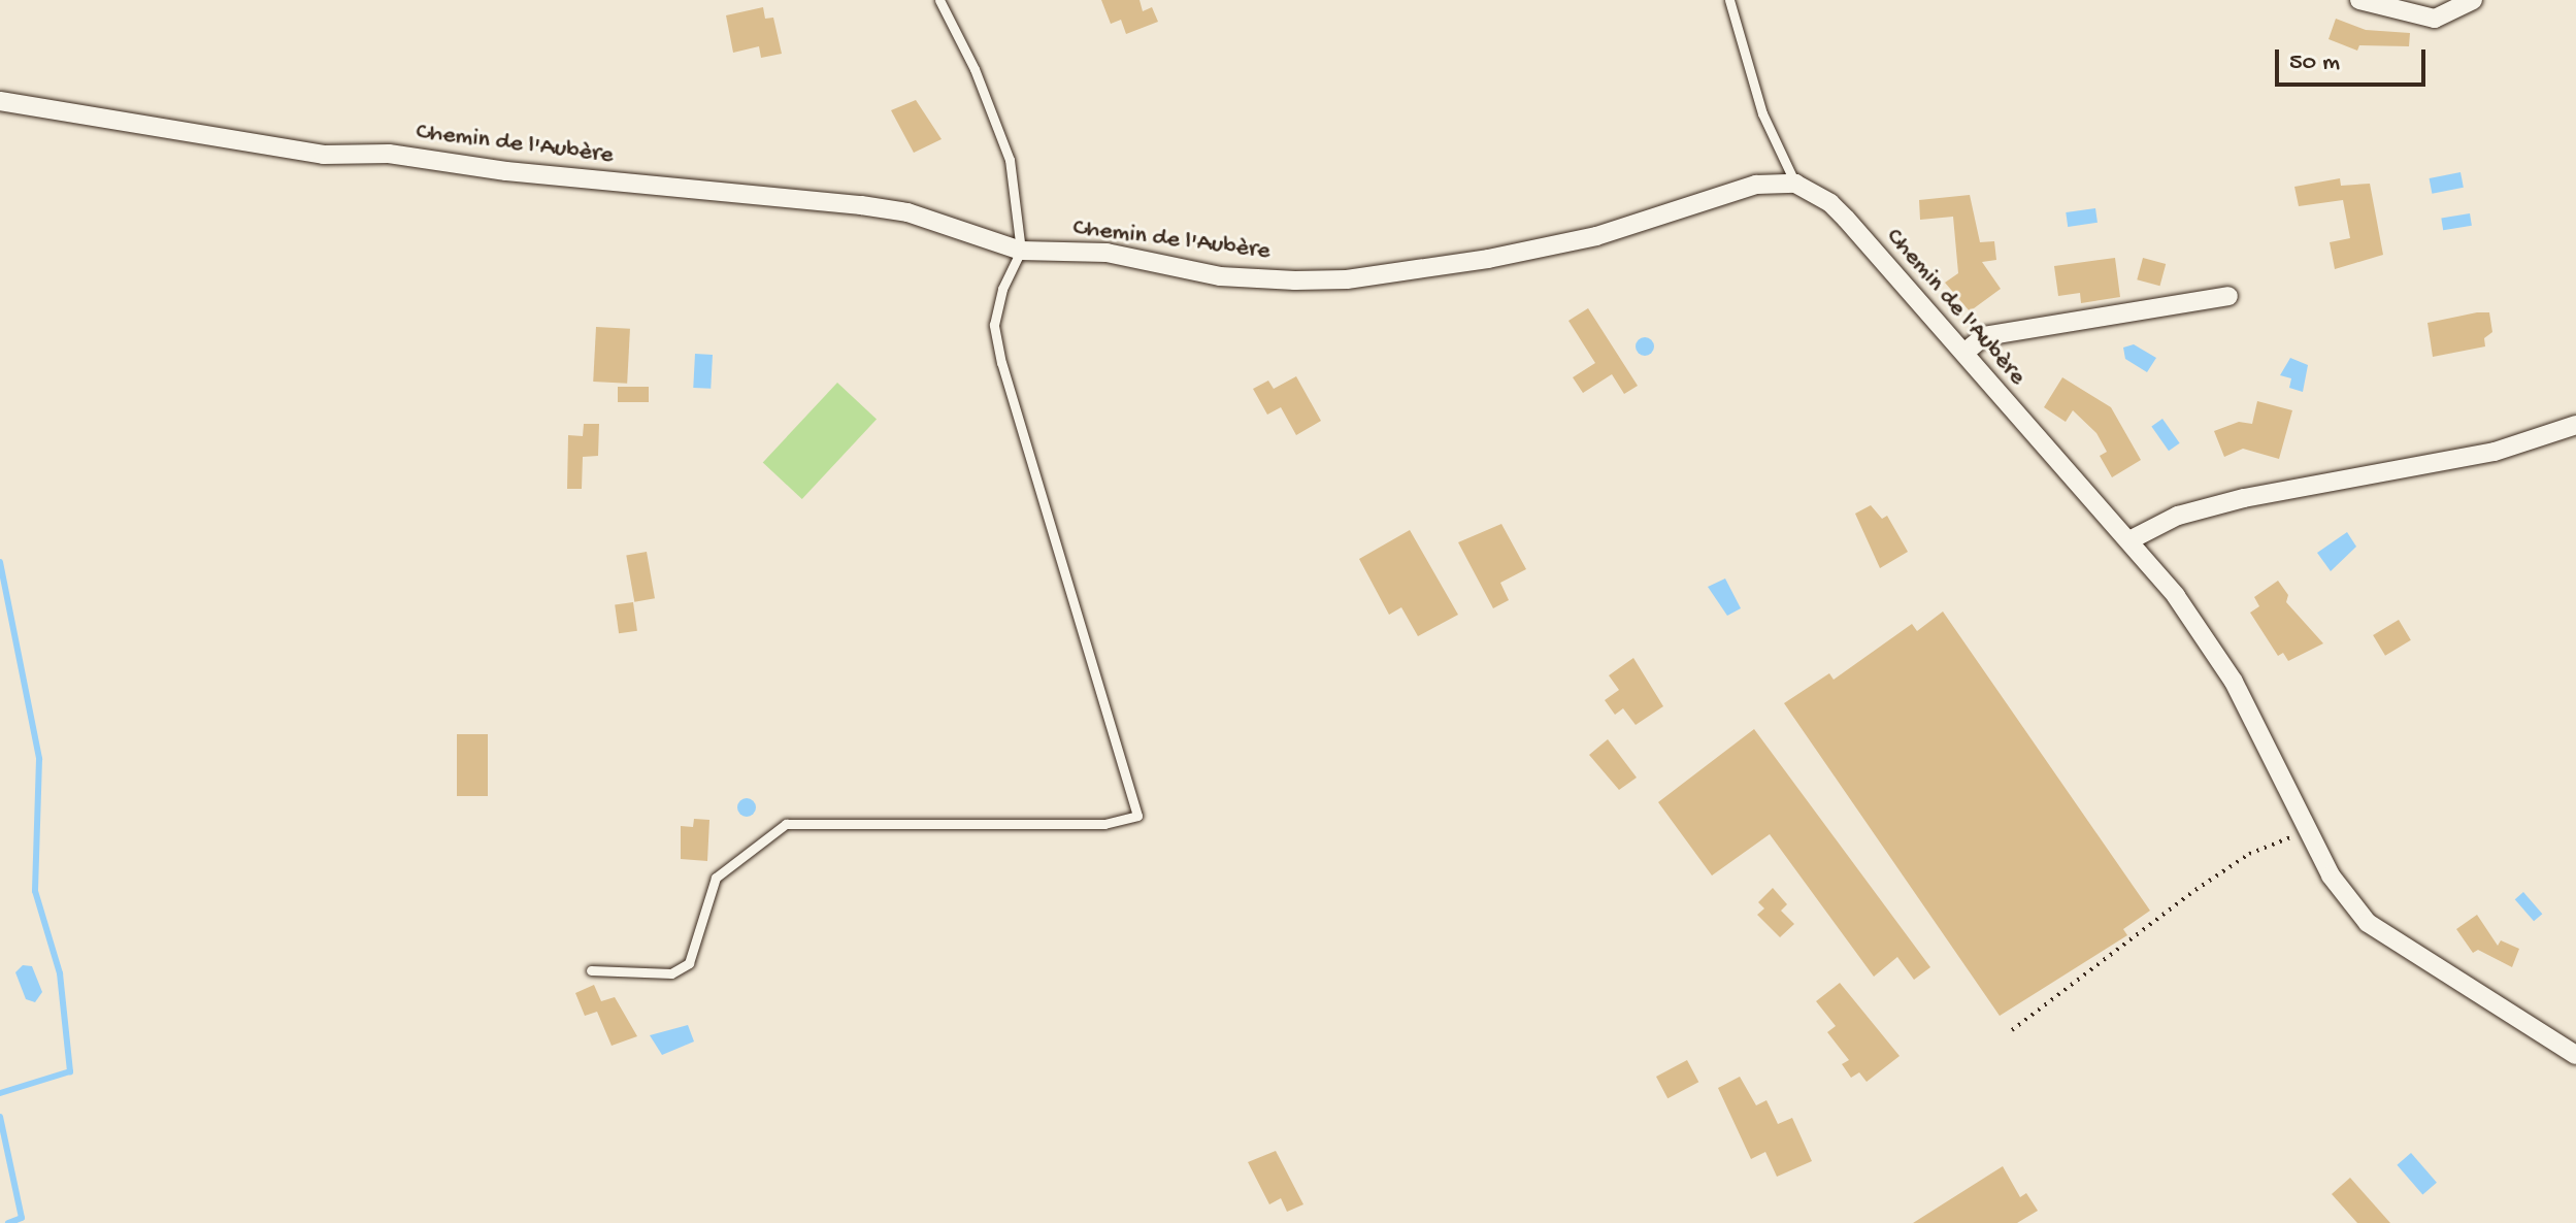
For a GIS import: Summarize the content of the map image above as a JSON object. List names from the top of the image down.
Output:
{
  "streets": {
    "street": ["Chemin de l'Aubère"]
  },
  "scale_bar": "50 m"
}
